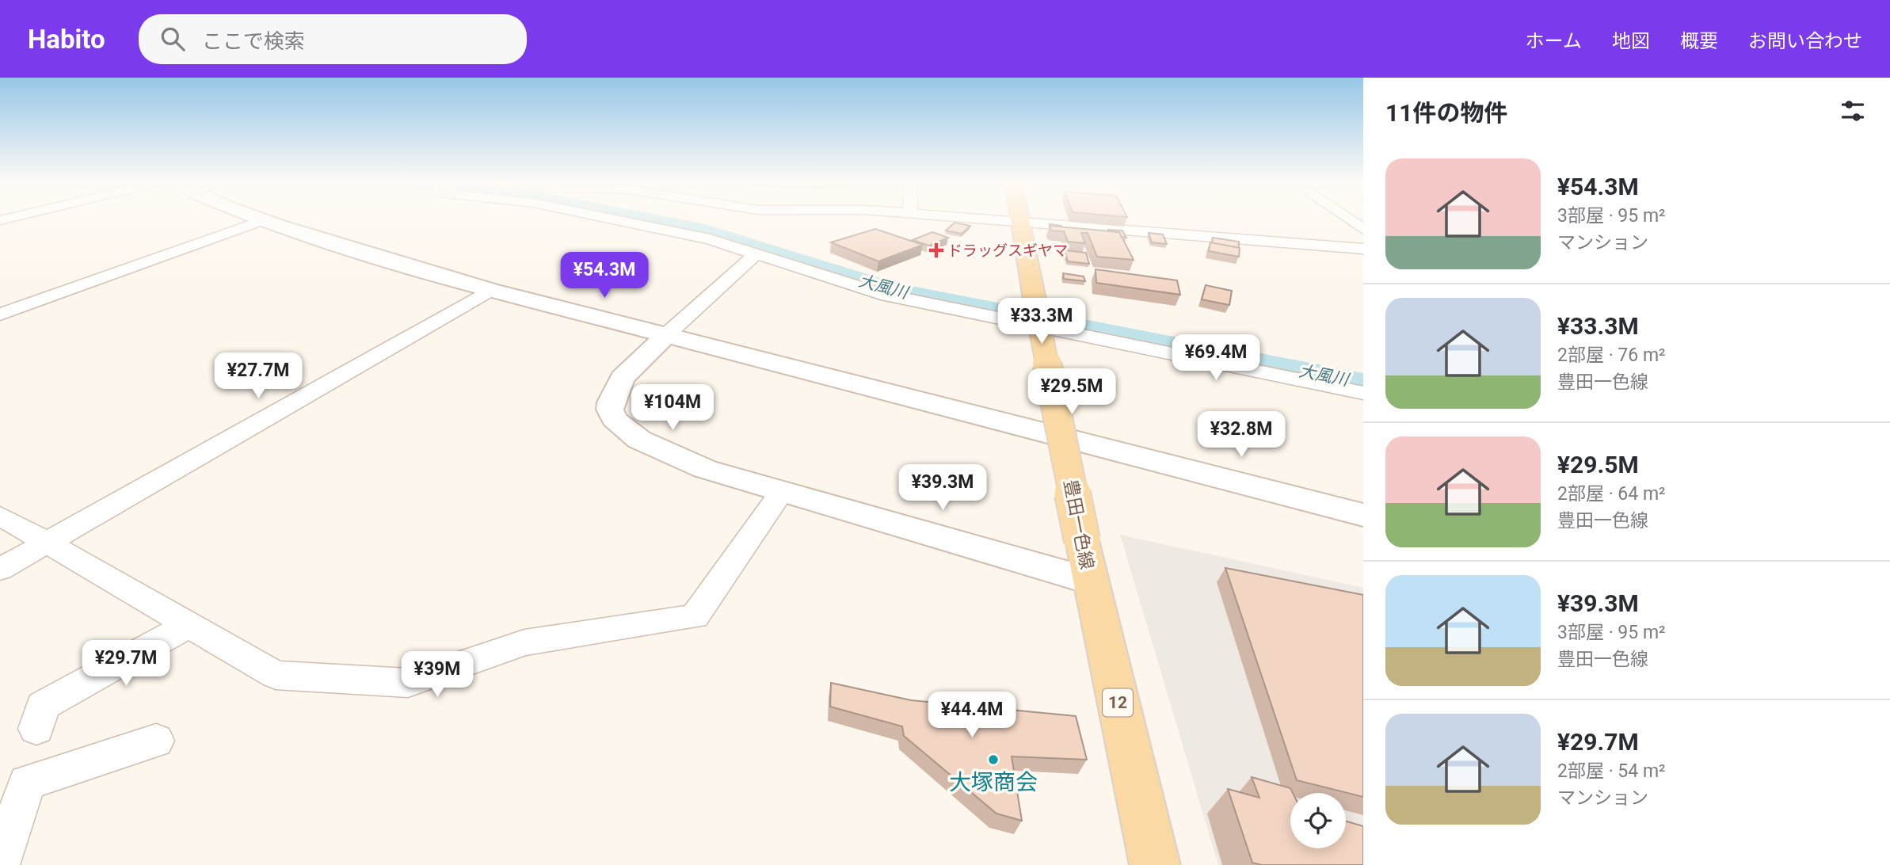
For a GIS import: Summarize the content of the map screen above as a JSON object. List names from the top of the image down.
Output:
{
  "streets": {
    "main road": ["豊田一色線", "12"]
  },
  "water": ["大風川"],
  "places": {
    "health": ["ドラッグスギヤマ"],
    "other": ["大塚商会"]
  },
  "page": {
    "header": "Habito",
    "search": "ここで検索",
    "nav": [
      "ホーム",
      "地図",
      "概要",
      "お問い合わせ"
    ],
    "heading": "11件の物件",
    "list": [
      {
        "name": "¥54.3M",
        "note": "3部屋 · 95 m² · マンション"
      },
      {
        "name": "¥33.3M",
        "note": "2部屋 · 76 m² · 豊田一色線"
      },
      {
        "name": "¥29.5M",
        "note": "2部屋 · 64 m² · 豊田一色線"
      },
      {
        "name": "¥39.3M",
        "note": "3部屋 · 95 m² · 豊田一色線"
      },
      {
        "name": "¥29.7M",
        "note": "2部屋 · 54 m² · マンション"
      }
    ],
    "price": [
      "¥54.3M",
      "¥33.3M",
      "¥69.4M",
      "¥27.7M",
      "¥29.5M",
      "¥104M",
      "¥32.8M",
      "¥39.3M",
      "¥29.7M",
      "¥39M",
      "¥44.4M"
    ]
  }
}
